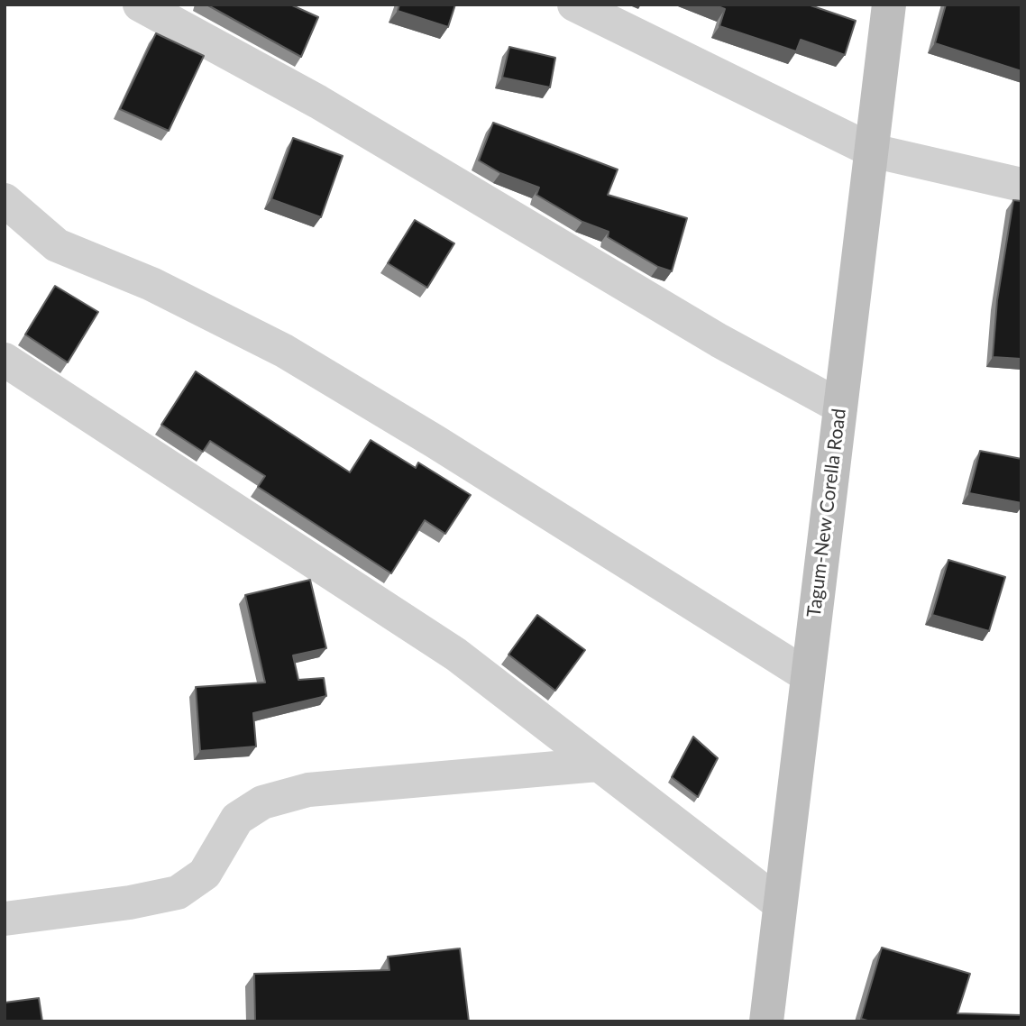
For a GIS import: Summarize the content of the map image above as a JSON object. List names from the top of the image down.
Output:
{
  "streets": {
    "main road": ["Tagum-New Corella Road"]
  }
}
